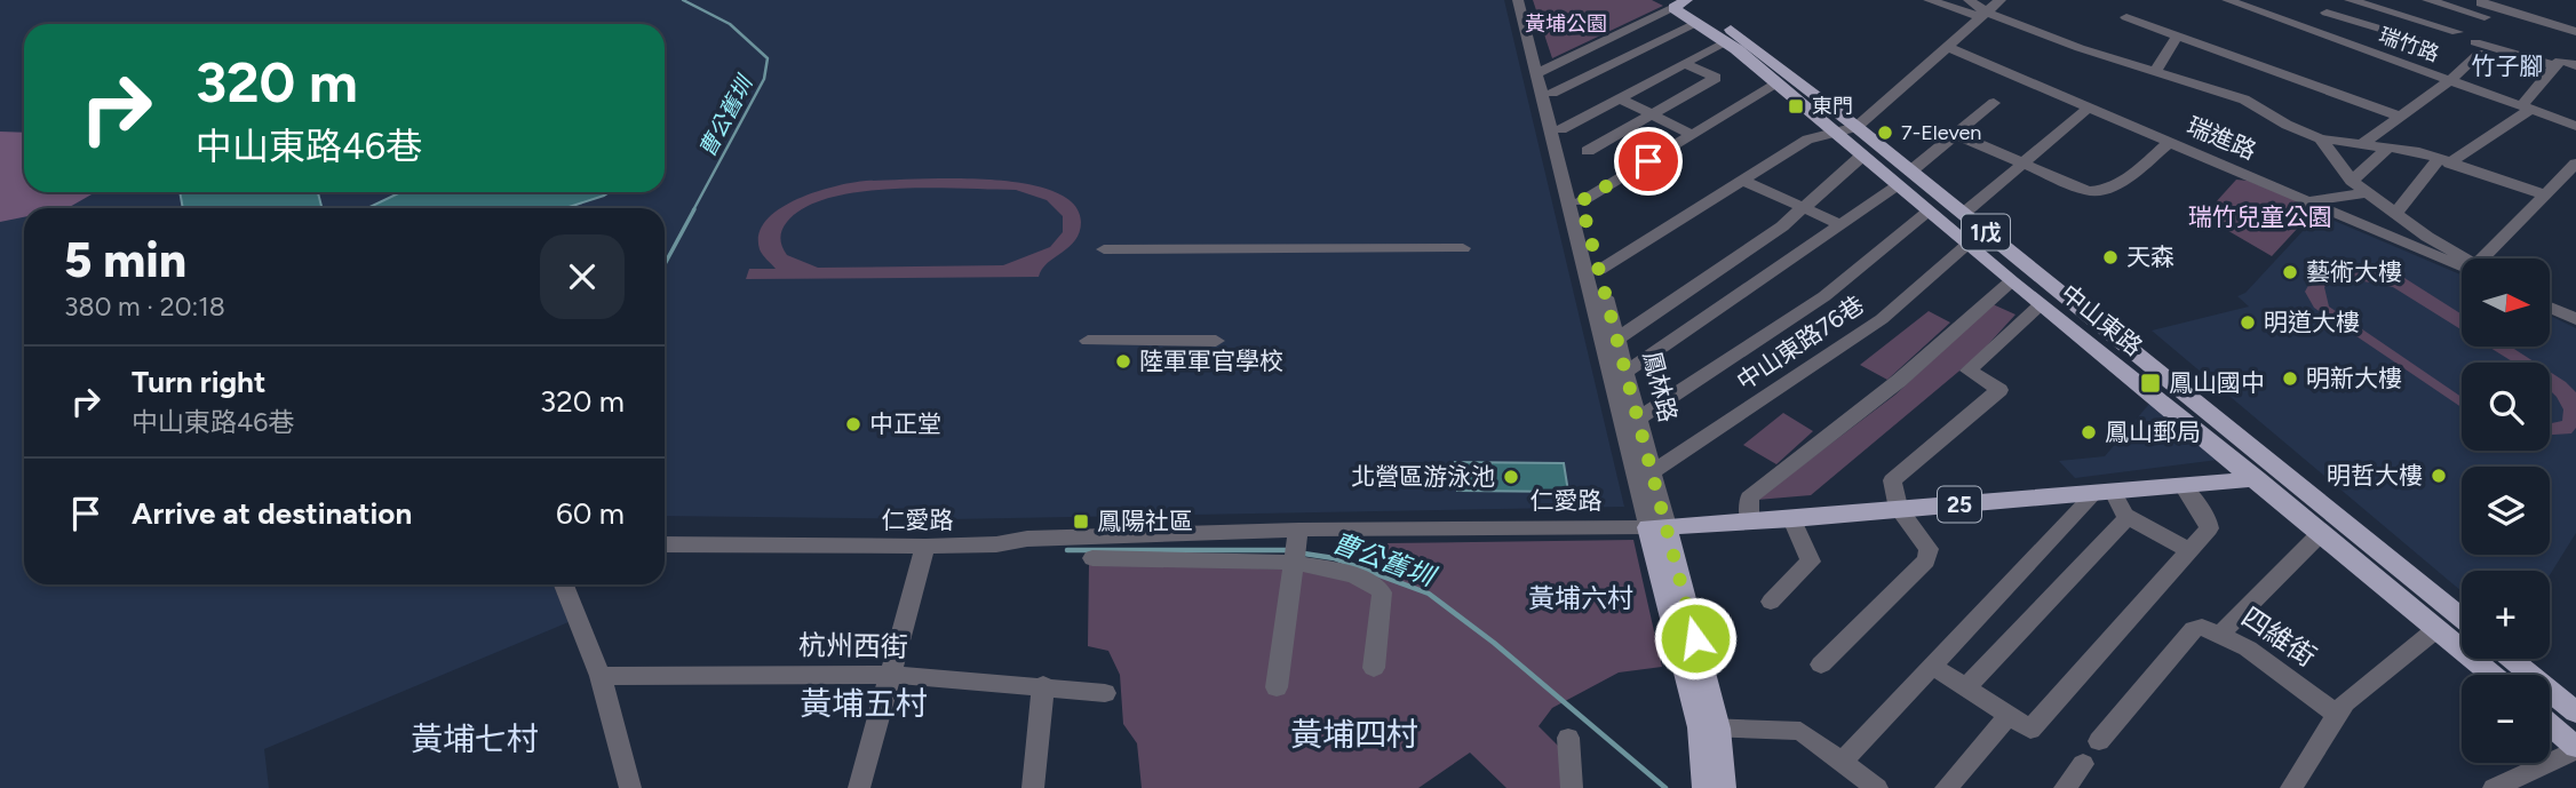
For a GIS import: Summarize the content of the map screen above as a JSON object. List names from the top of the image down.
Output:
{
  "streets": {
    "main road": [
      "1戊",
      "中山東路",
      "鳳林路",
      "仁愛路",
      "25"
    ],
    "street": [
      "瑞竹路",
      "瑞進路",
      "中山東路76巷",
      "四維街",
      "杭州西街"
    ]
  },
  "crossings": [
    ["中山東路", "中山東路76巷"],
    ["中山東路", "仁愛路"],
    ["中山東路76巷", "鳳林路"],
    ["鳳林路", "仁愛路"]
  ],
  "districts": [
    "竹子腳",
    "黃埔六村",
    "黃埔五村",
    "黃埔四村",
    "黃埔七村"
  ],
  "water": ["曹公舊圳"],
  "parks": ["黃埔公園", "瑞竹兒童公園"],
  "places": {
    "transit": ["東門", "鳳山國中", "鳳陽社區"],
    "other": [
      "7-Eleven",
      "天森",
      "藝術大樓",
      "明道大樓",
      "陸軍軍官學校",
      "明新大樓",
      "中正堂",
      "鳳山郵局",
      "明哲大樓",
      "北營區游泳池"
    ]
  },
  "north": "right",
  "page": {
    "turn": ["320 m", "中山東路46巷"],
    "heading": ["5 min", "380 m · 20:18"],
    "map_buttons": ["+", "−"],
    "list": [
      {
        "name": "Turn right",
        "note": "中山東路46巷",
        "value": "320 m"
      },
      {
        "name": "Arrive at destination",
        "value": "60 m"
      }
    ]
  }
}
